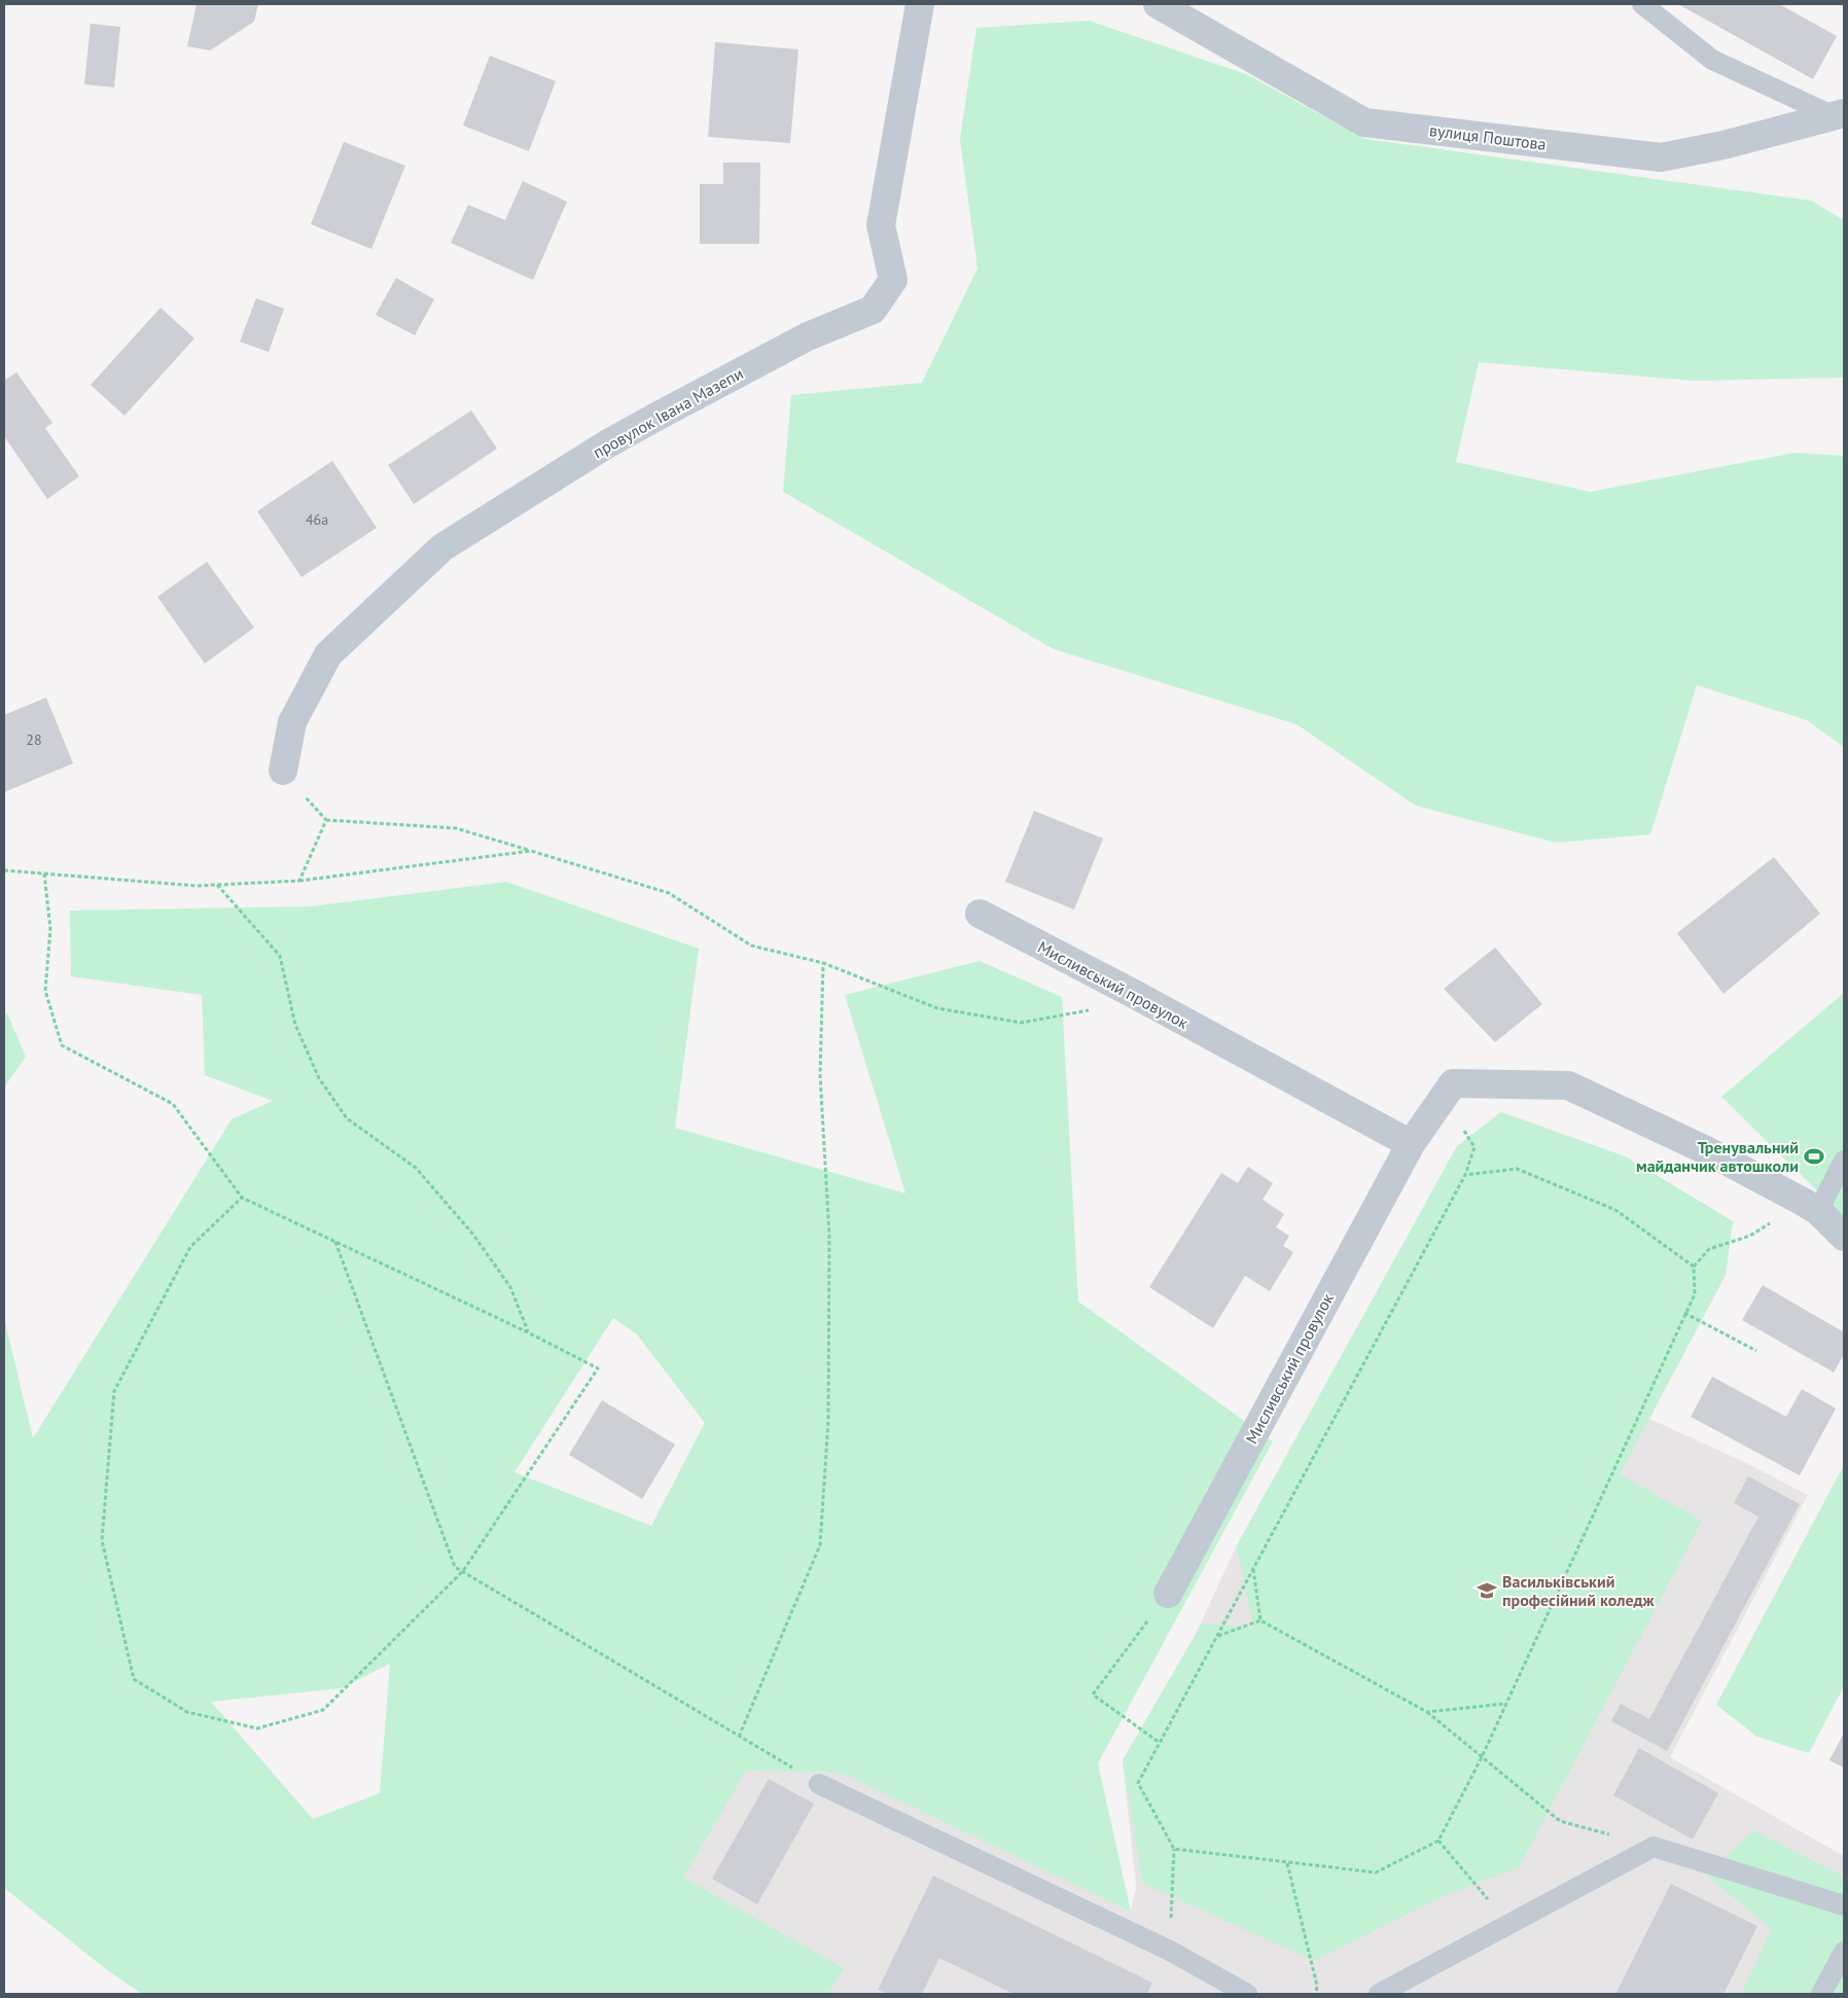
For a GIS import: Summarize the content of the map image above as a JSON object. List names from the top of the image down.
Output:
{
  "streets": {
    "street": ["вулиця Поштова", "провулок Івана Мазепи", "Мисливський провулок"]
  },
  "places": {
    "sports": ["Тренувальний майданчик автошколи"],
    "school or university": ["Васильківський професійний коледж"]
  },
  "house_numbers": ["46а", "28"]
}
